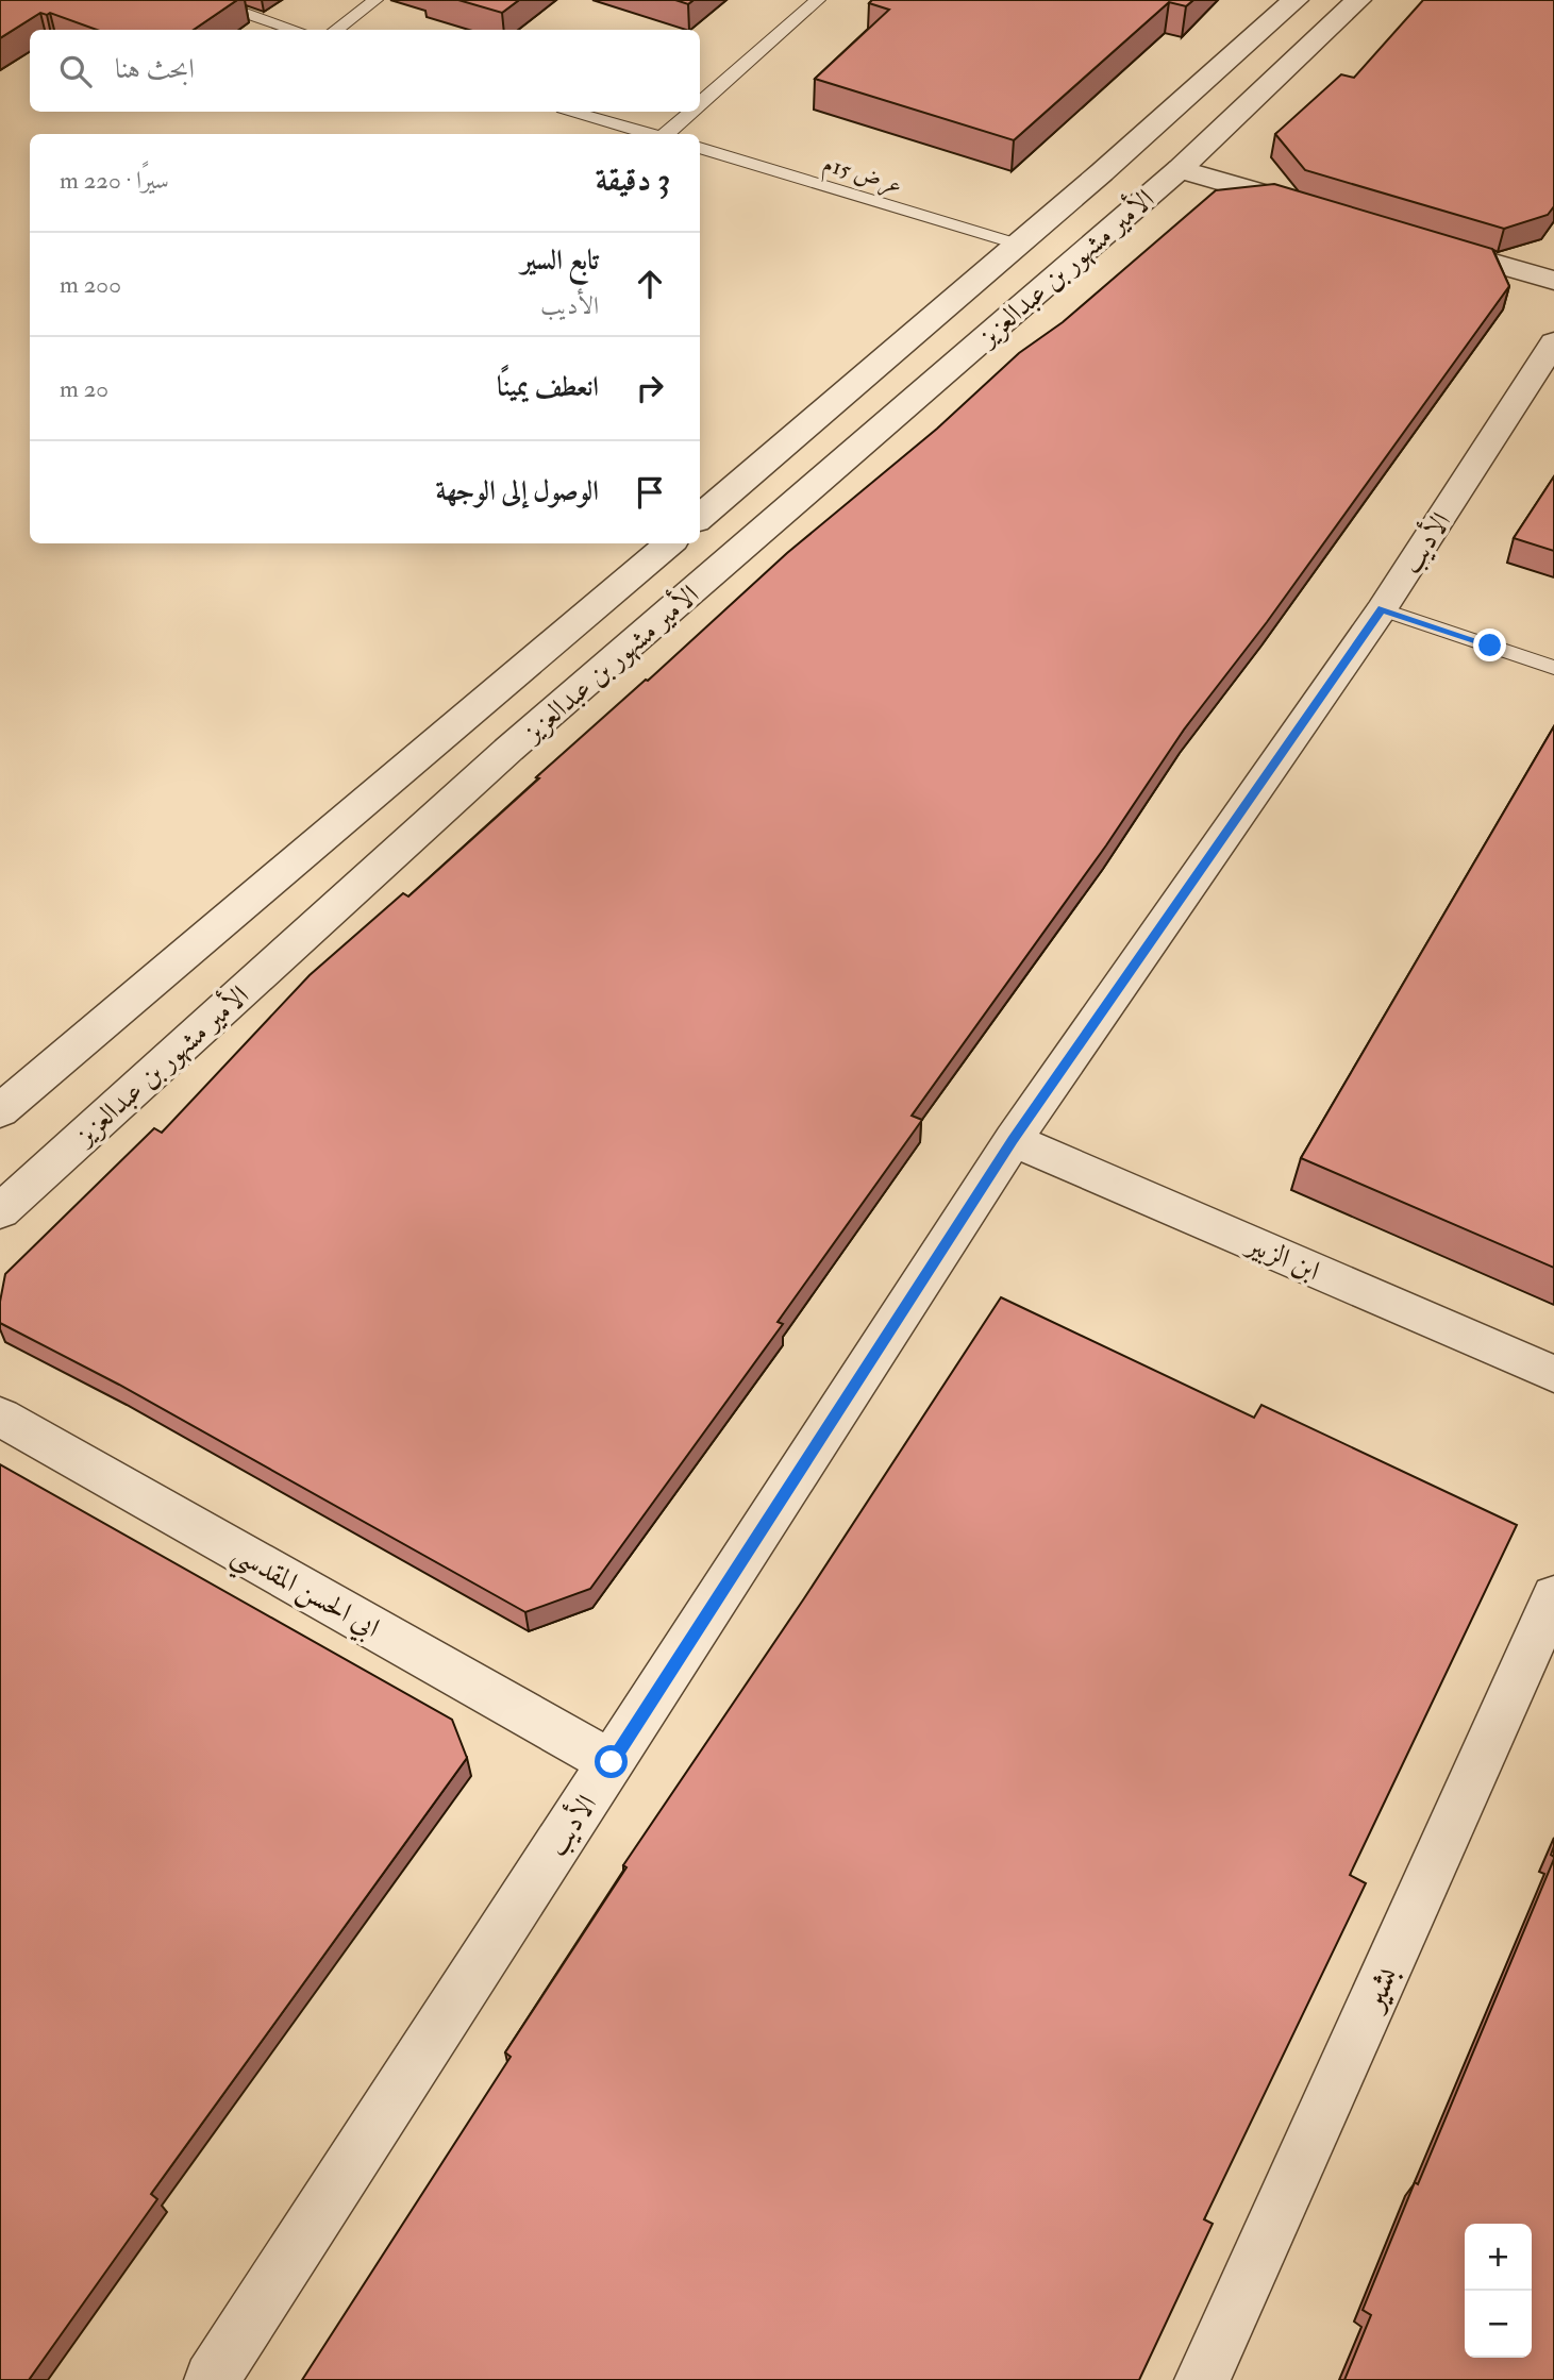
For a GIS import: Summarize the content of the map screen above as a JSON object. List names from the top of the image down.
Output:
{
  "streets": {
    "street": [
      "الأمير مشهور بن عبدالعزيز",
      "الأديب",
      "ابن الزبير",
      "ابي الحسن المقدسي",
      "بشير"
    ],
    "lane": ["عرض 15م"]
  },
  "crossings": [
    ["عرض 15م", "الأمير مشهور بن عبدالعزيز"],
    ["الأديب", "ابن الزبير"],
    ["الأديب", "ابي الحسن المقدسي"]
  ],
  "page": {
    "search": "ابحث هنا",
    "heading": ["3 دقيقة", "سيرًا · 220 m"],
    "list": [
      ["تابع السير", "الأديب", "200 m"],
      ["انعطف يمينًا", "20 m"],
      "الوصول إلى الوجهة"
    ],
    "map_buttons": ["+", "−"]
  }
}
